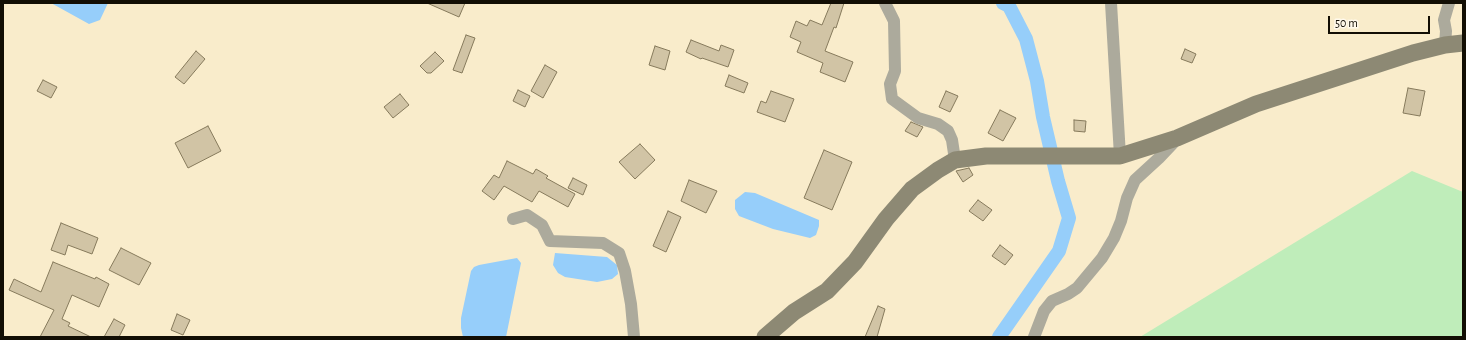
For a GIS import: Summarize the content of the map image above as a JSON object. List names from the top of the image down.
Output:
{
  "scale_bar": "50 m"
}
